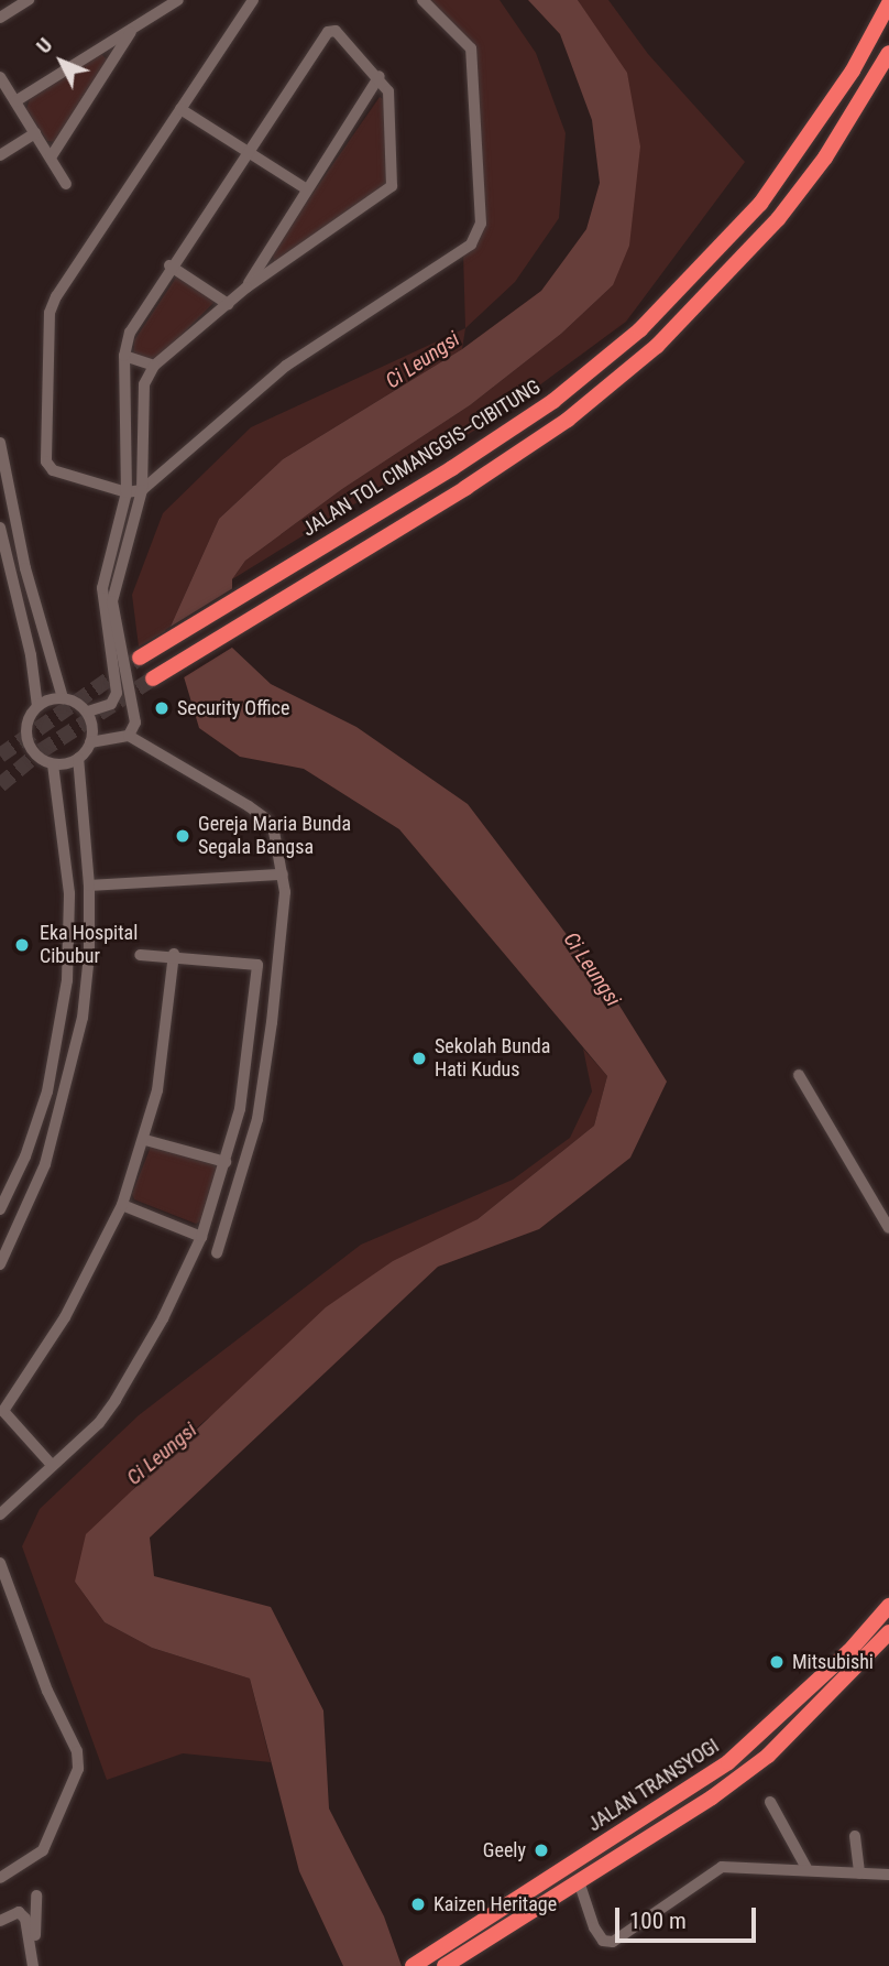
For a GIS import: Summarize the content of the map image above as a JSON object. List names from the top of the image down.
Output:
{
  "streets": {
    "highway": ["JALAN TOL CIMANGGIS–CIBITUNG", "JALAN TRANSYOGI"]
  },
  "water": ["Ci Leungsi"],
  "places": [
    "Security Office",
    "Gereja Maria Bunda Segala Bangsa",
    "Eka Hospital Cibubur",
    "Sekolah Bunda Hati Kudus",
    "Mitsubishi",
    "Geely",
    "Kaizen Heritage"
  ],
  "scale_bar": "100 m",
  "north": "top left"
}
